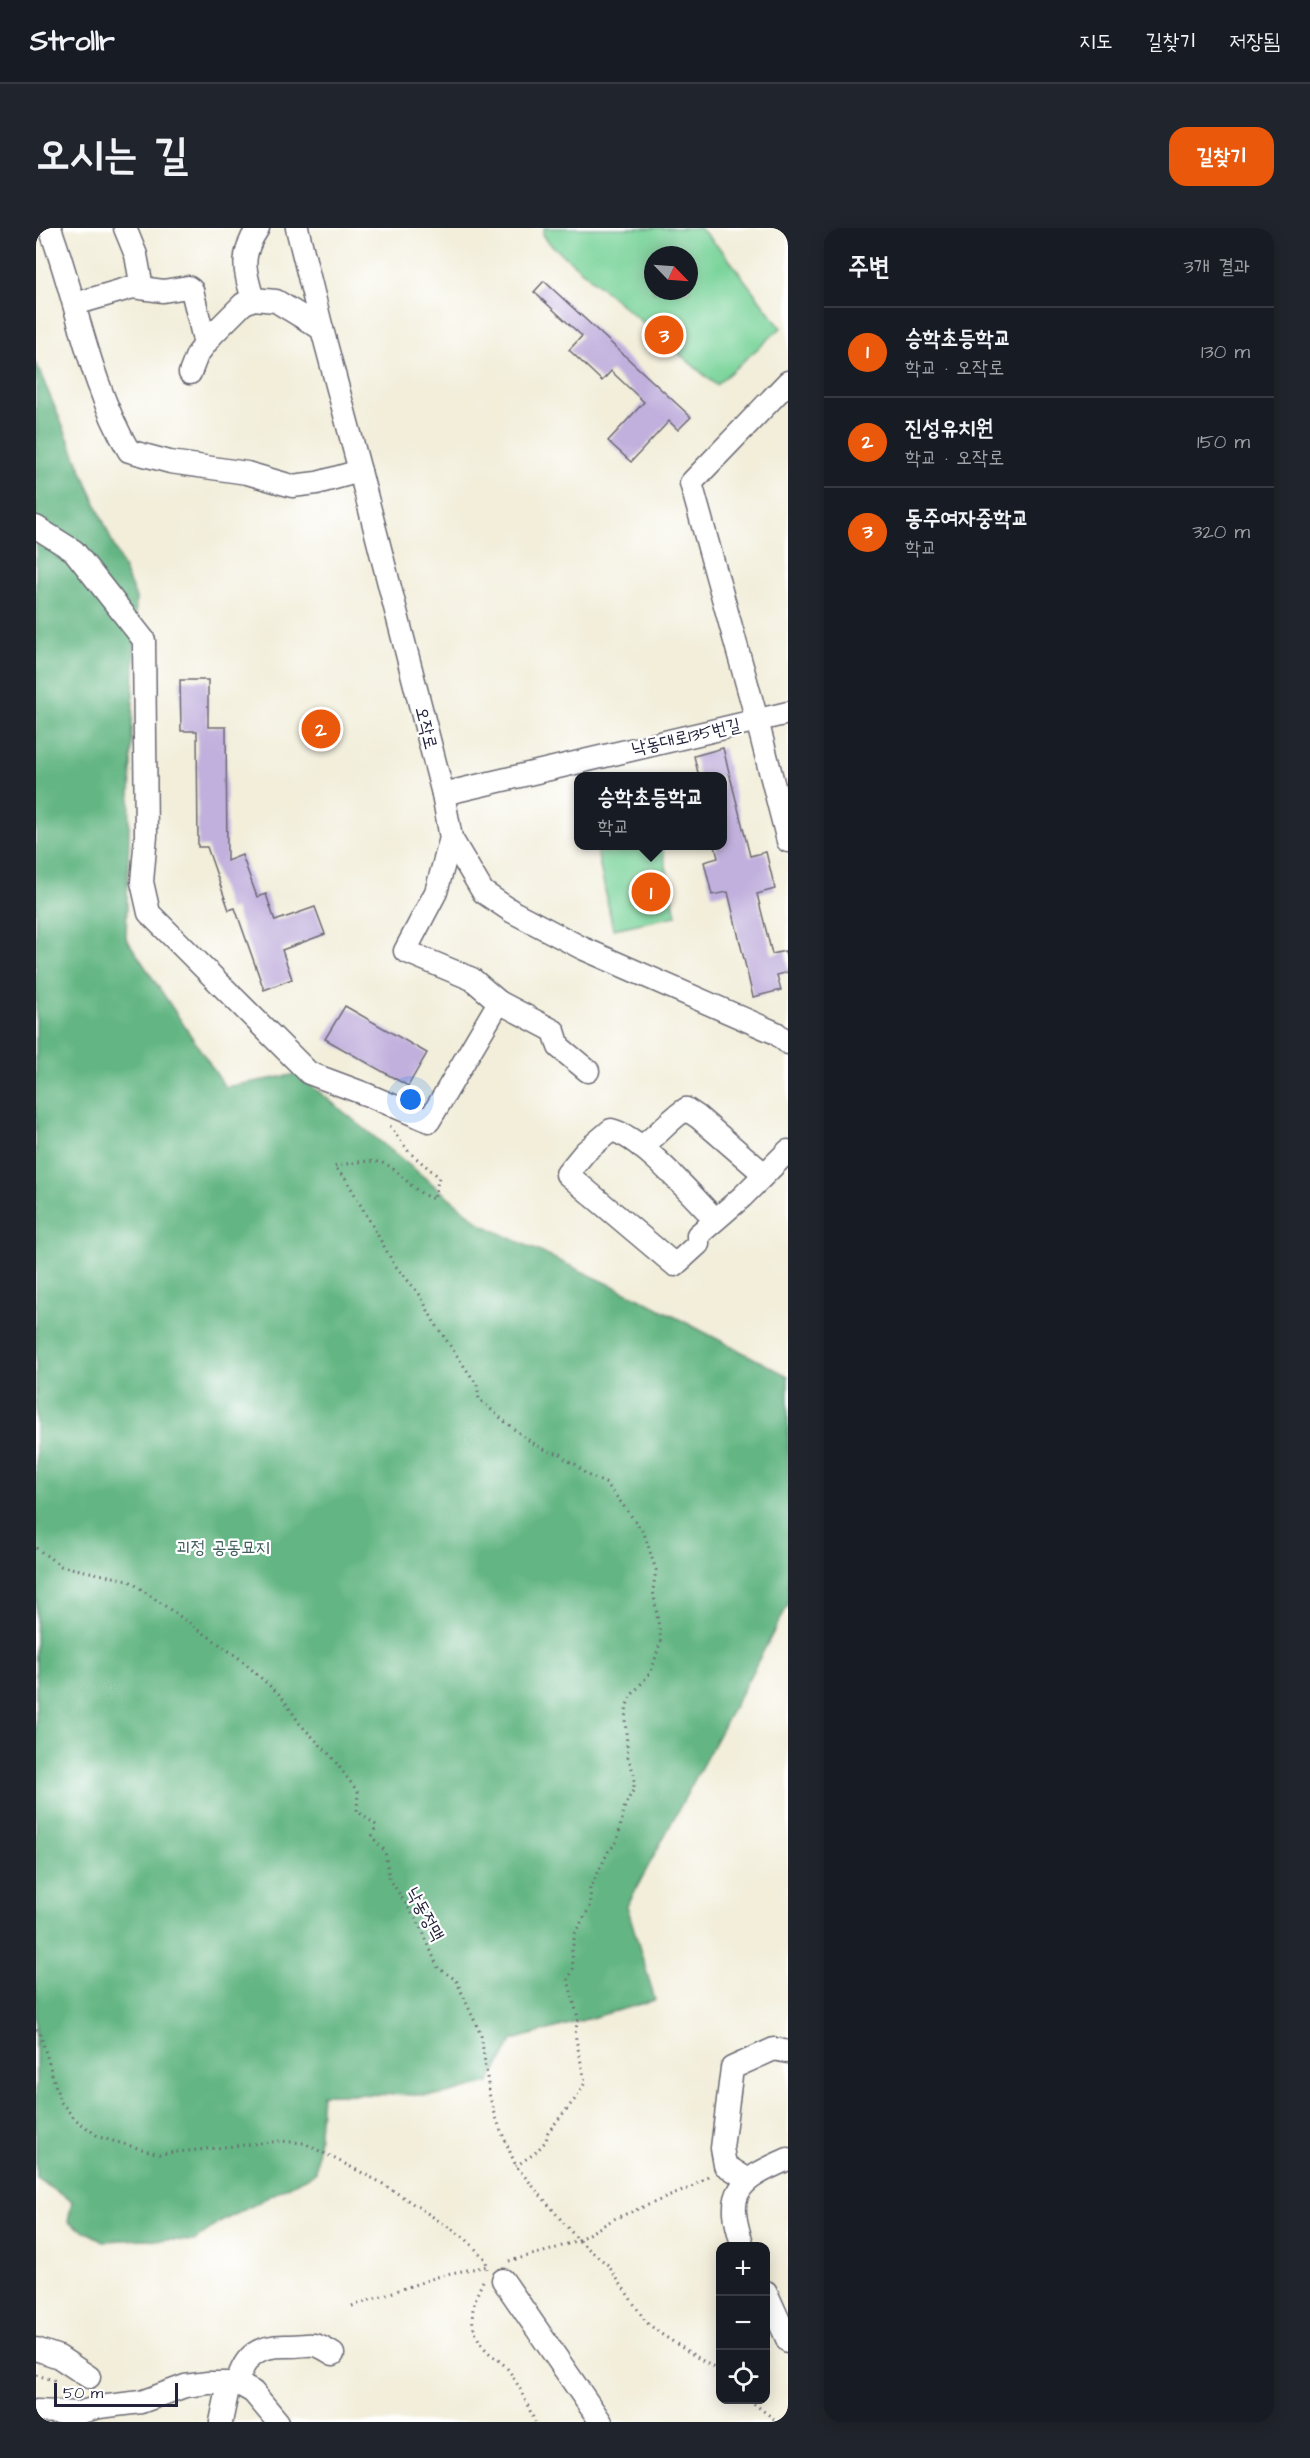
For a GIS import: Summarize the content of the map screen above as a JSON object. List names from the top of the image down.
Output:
{
  "streets": {
    "street": ["오작로", "낙동대로135번길"],
    "path": ["낙동정맥"]
  },
  "crossings": [
    ["오작로", "낙동대로135번길"]
  ],
  "parks": ["괴정 공동묘지"],
  "scale_bar": "50 m",
  "north": "bottom right",
  "page": {
    "header": "Strollr",
    "nav": ["지도", "길찾기", "저장됨"],
    "title": "오시는 길",
    "buttons": "길찾기",
    "heading": ["주변", "3개 결과"],
    "list": [
      {
        "mark": "1",
        "name": "승학초등학교",
        "note": "학교 · 오작로",
        "value": "130 m"
      },
      {
        "mark": "2",
        "name": "진성유치원",
        "note": "학교 · 오작로",
        "value": "150 m"
      },
      {
        "mark": "3",
        "name": "동주여자중학교",
        "note": "학교",
        "value": "320 m"
      }
    ],
    "pins": ["3", "2", "1"],
    "popup": ["승학초등학교", "학교"],
    "map_buttons": ["+", "−"],
    "scale": "50 m"
  }
}
